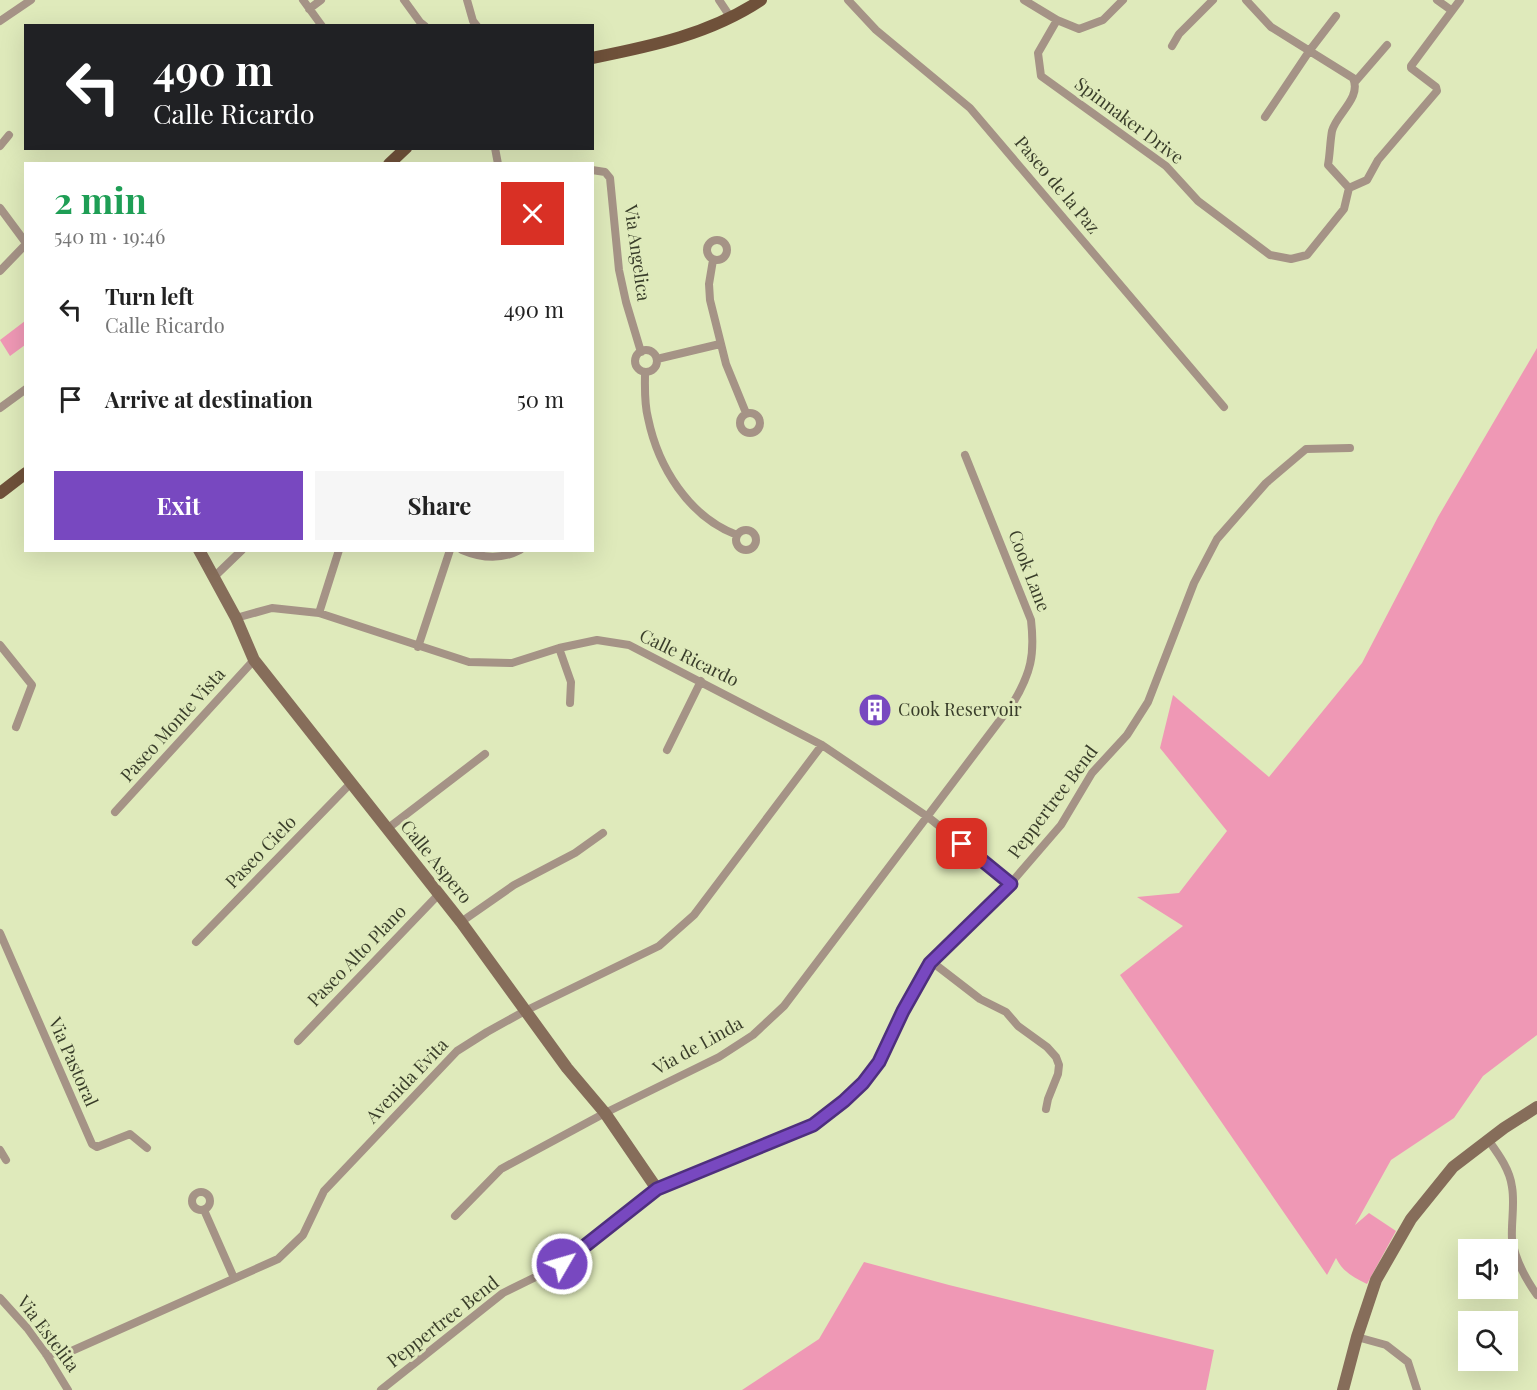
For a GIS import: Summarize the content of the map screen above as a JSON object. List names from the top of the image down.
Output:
{
  "streets": {
    "street": [
      "Spinnaker Drive",
      "Paseo de la Paz",
      "Via Angelica",
      "Cook Lane",
      "Calle Ricardo",
      "Paseo Monte Vista",
      "Peppertree Bend",
      "Paseo Cielo",
      "Calle Aspero",
      "Paseo Alto Plano",
      "Via de Linda",
      "Via Pastoral",
      "Avenida Evita",
      "Via Estelita"
    ]
  },
  "crossings": [
    ["Cook Lane", "Calle Ricardo"],
    ["Cook Lane", "Via de Linda"],
    ["Calle Ricardo", "Peppertree Bend"],
    ["Calle Ricardo", "Calle Aspero"],
    ["Calle Ricardo", "Via de Linda"],
    ["Calle Ricardo", "Avenida Evita"],
    ["Paseo Monte Vista", "Calle Aspero"],
    ["Peppertree Bend", "Calle Aspero"],
    ["Paseo Cielo", "Calle Aspero"],
    ["Calle Aspero", "Paseo Alto Plano"],
    ["Calle Aspero", "Via de Linda"],
    ["Calle Aspero", "Avenida Evita"],
    ["Avenida Evita", "Via Estelita"]
  ],
  "places": {
    "building": ["Cook Reservoir"]
  },
  "page": {
    "turn": ["490 m", "Calle Ricardo"],
    "heading": ["2 min", "540 m · 19:46"],
    "list": [
      {
        "name": "Turn left",
        "note": "Calle Ricardo",
        "value": "490 m"
      },
      {
        "name": "Arrive at destination",
        "value": "50 m"
      }
    ],
    "buttons": ["Exit", "Share"]
  }
}
